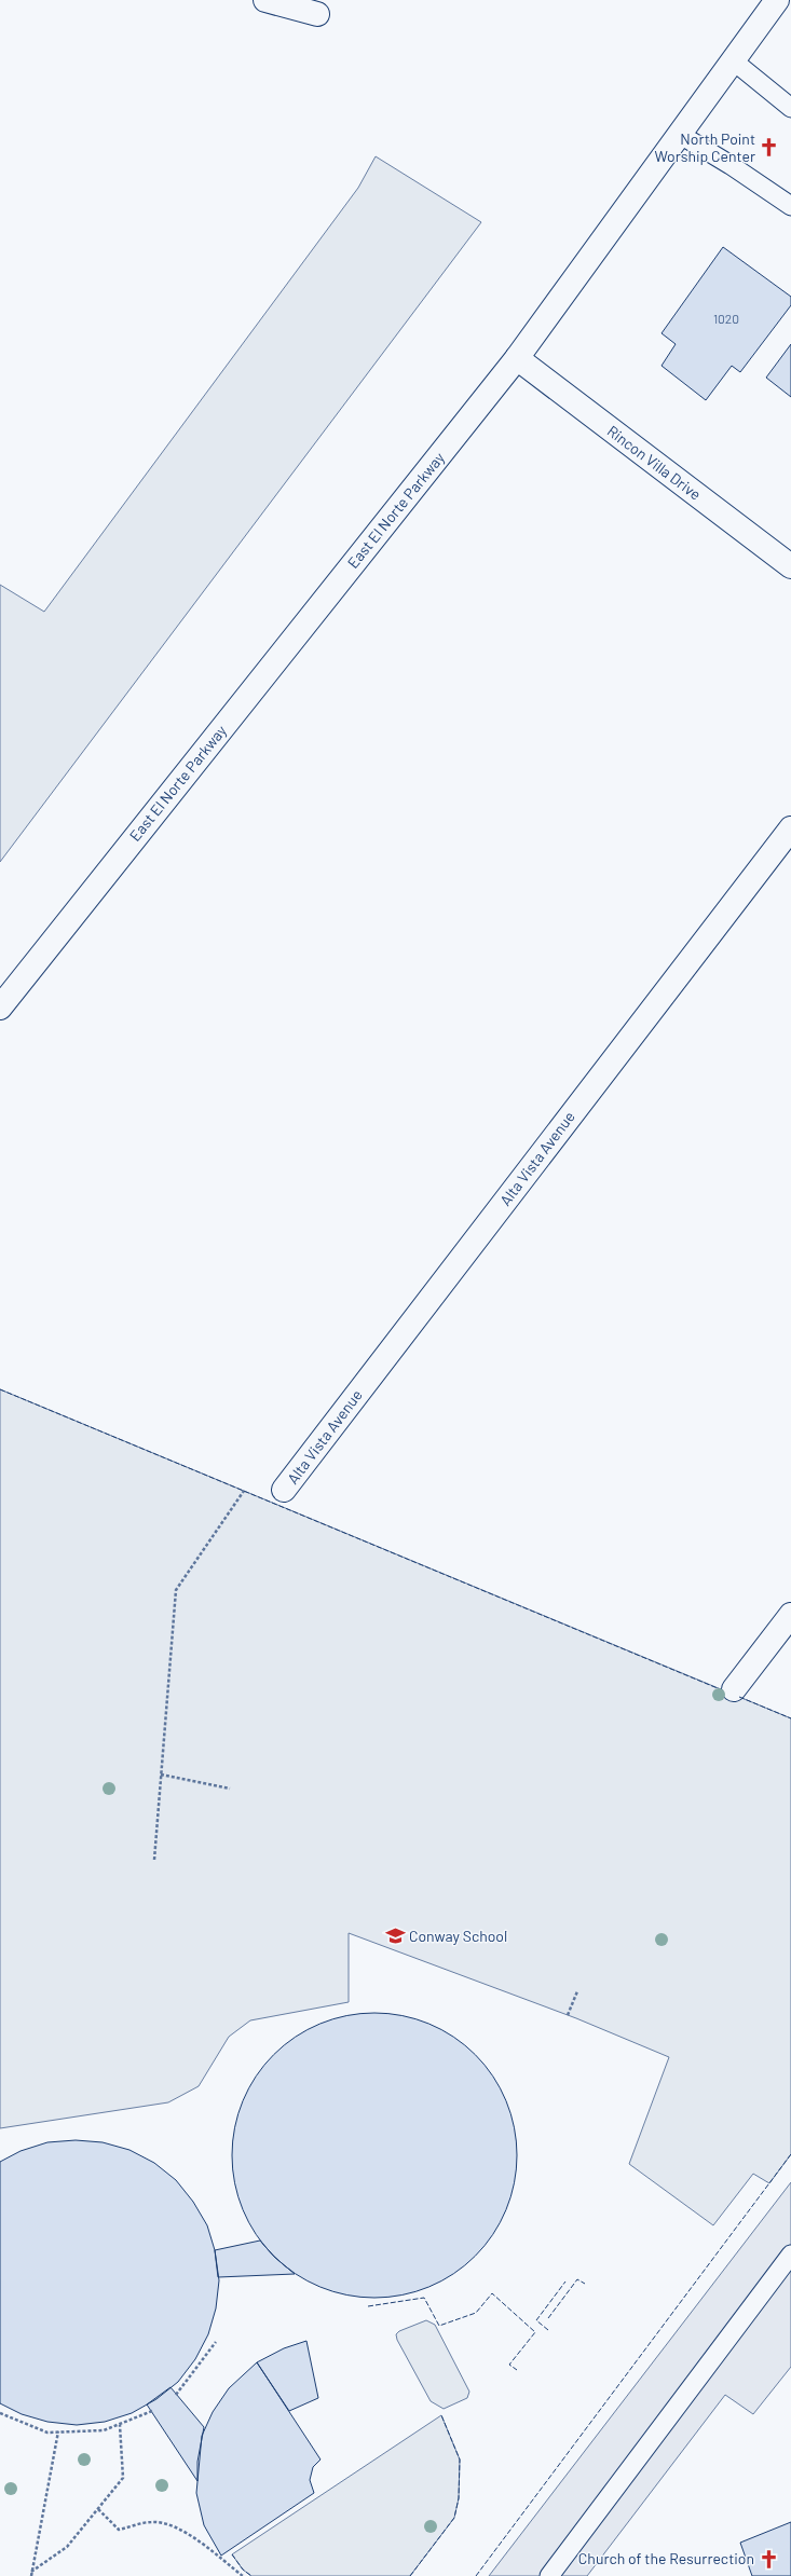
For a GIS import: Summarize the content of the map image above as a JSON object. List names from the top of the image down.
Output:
{
  "streets": {
    "street": ["Rincon Villa Drive", "East El Norte Parkway", "Alta Vista Avenue"]
  },
  "crossings": [
    ["Rincon Villa Drive", "East El Norte Parkway"]
  ],
  "places": {
    "church": ["North Point Worship Center", "Church of the Resurrection"],
    "school or university": ["Conway School"]
  },
  "house_numbers": ["1020"]
}
